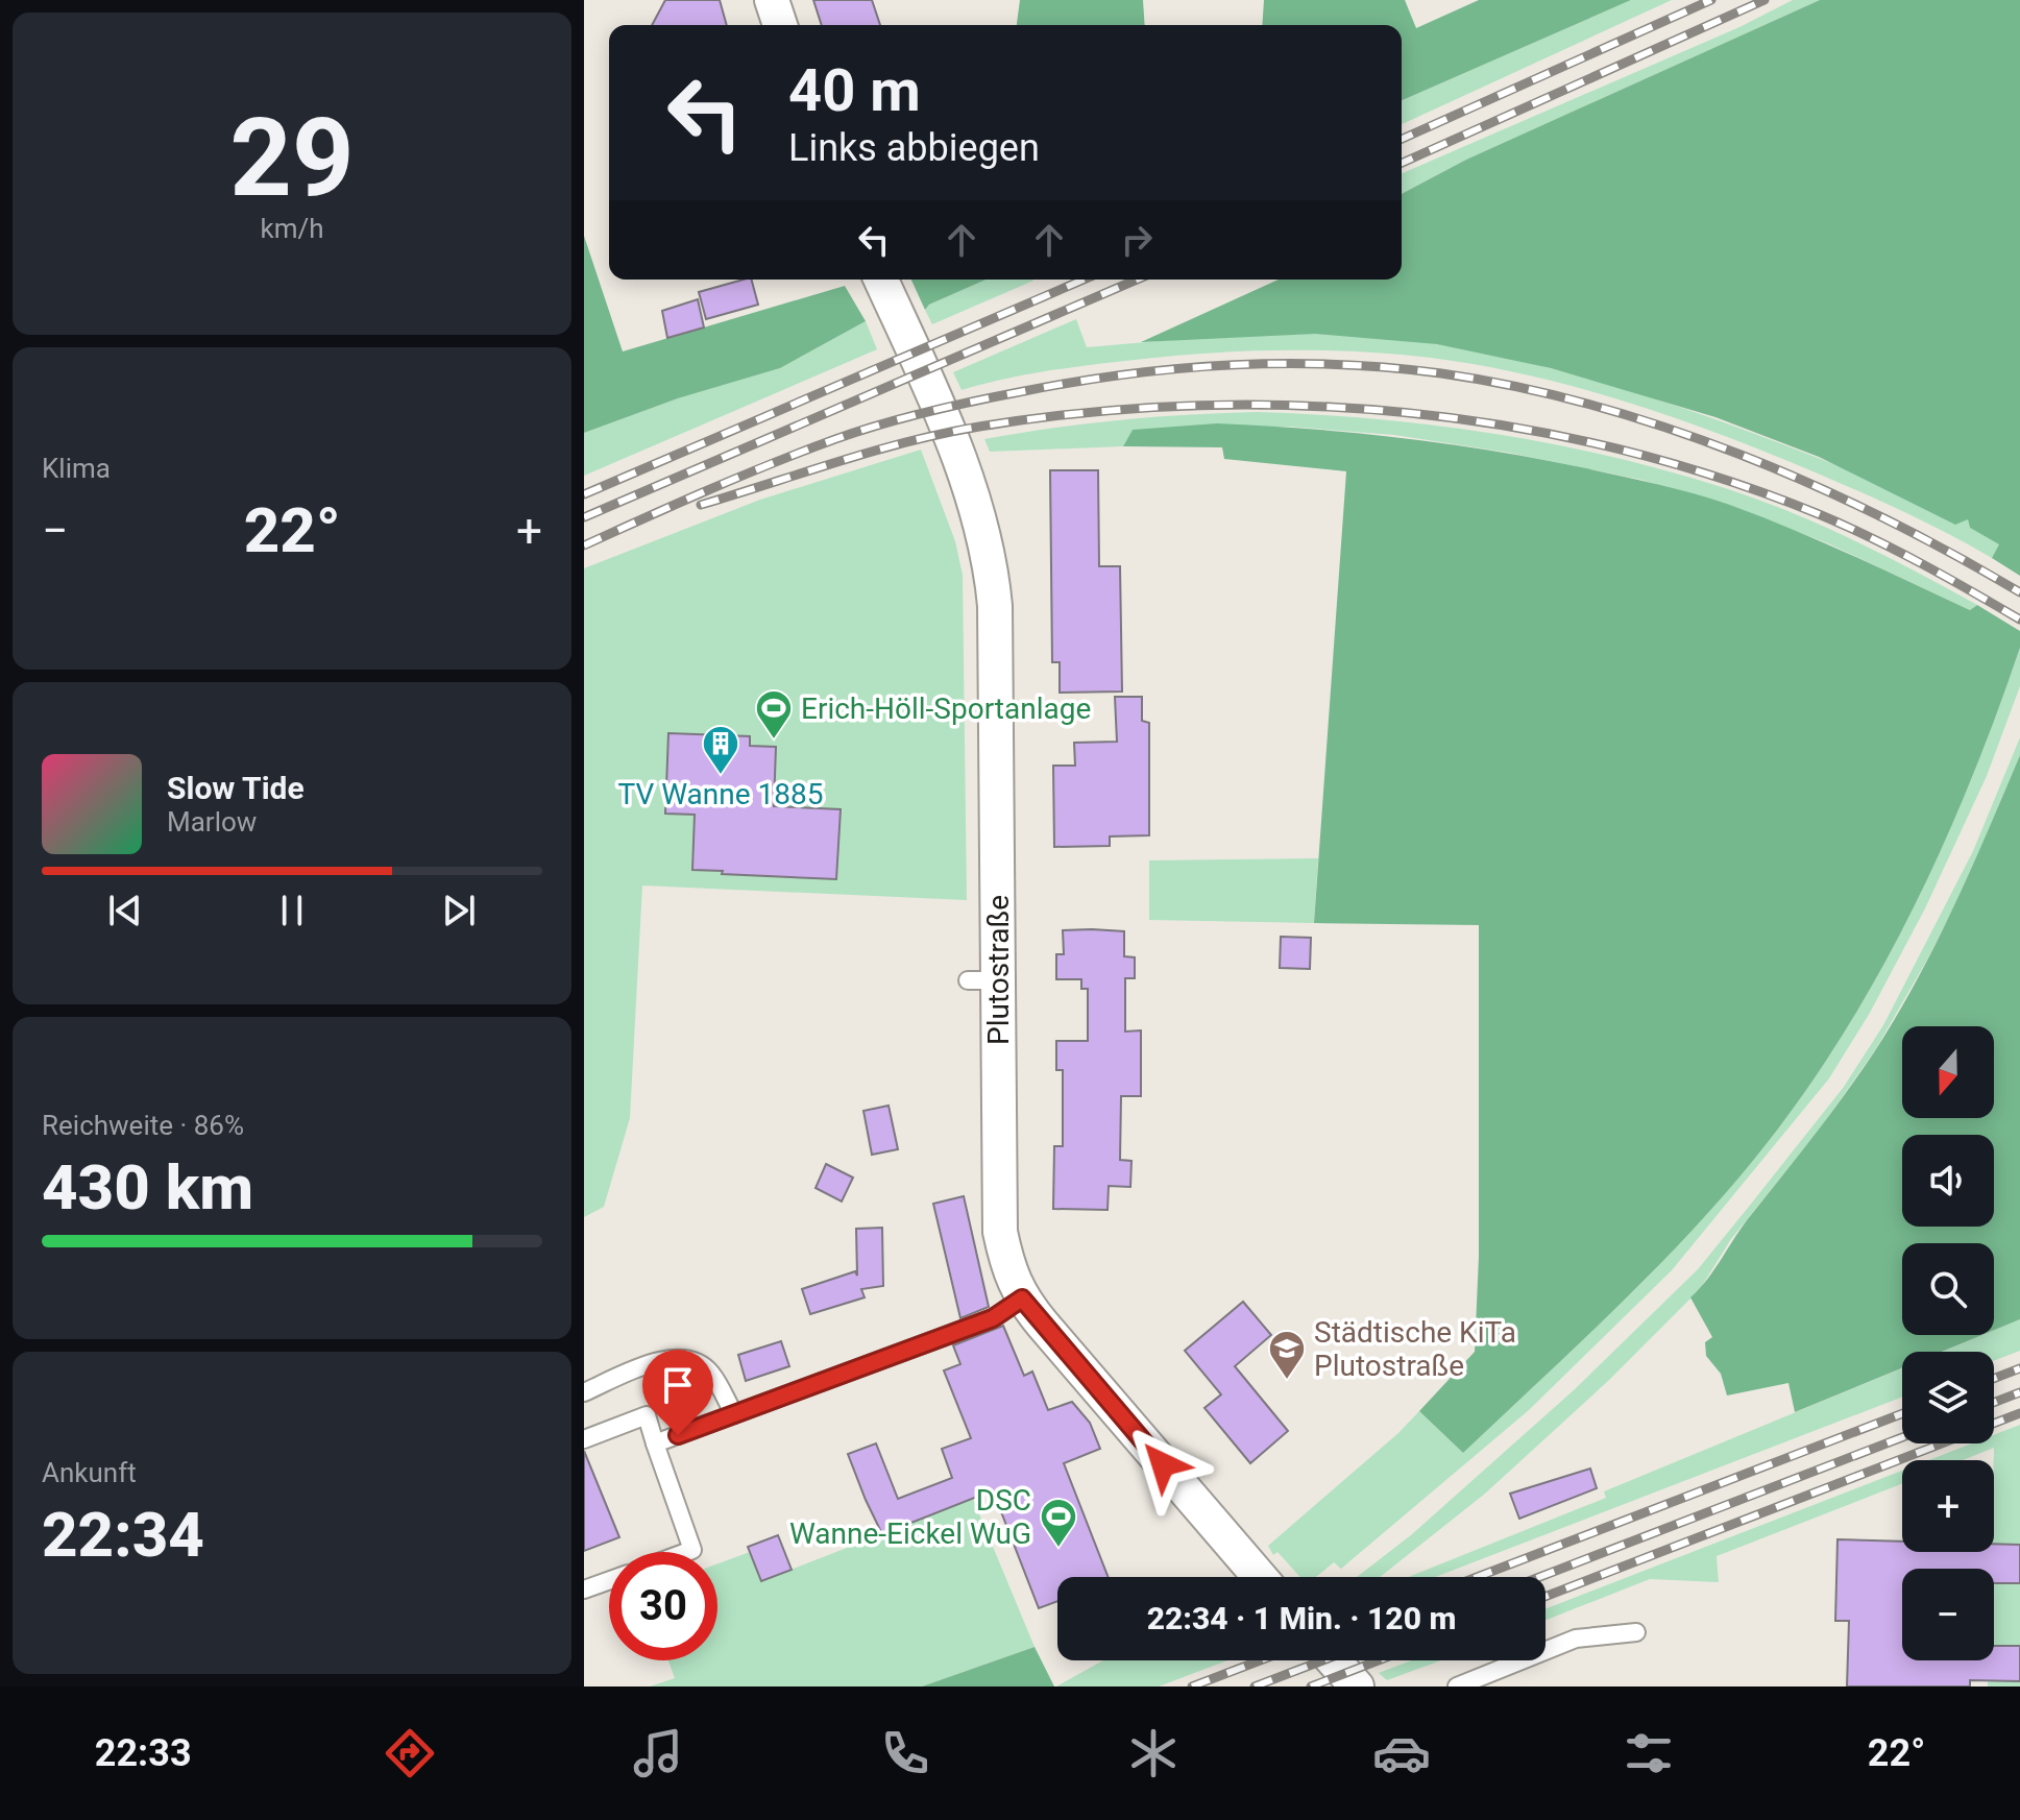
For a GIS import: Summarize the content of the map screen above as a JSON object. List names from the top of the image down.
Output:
{
  "streets": {
    "street": ["Plutostraße"]
  },
  "places": {
    "sports": ["Erich-Höll-Sportanlage", "DSC Wanne-Eickel WuG"],
    "building": ["TV Wanne 1885"],
    "school or university": ["Städtische KiTa Plutostraße"]
  },
  "north": "bottom",
  "page": {
    "tile": [
      ["29", "km/h"],
      "Klima",
      ["Reichweite · 86%", "430 km"],
      ["Ankunft", "22:34"]
    ],
    "turn": ["40 m", "Links abbiegen"],
    "heat": ["−", "22°", "+"],
    "song": ["Slow Tide", "Marlow"],
    "map_buttons": ["+", "−"],
    "limit": "30",
    "trip": "22:34 · 1 Min. · 120 m",
    "tabs": ["22:33", "22°"]
  }
}
